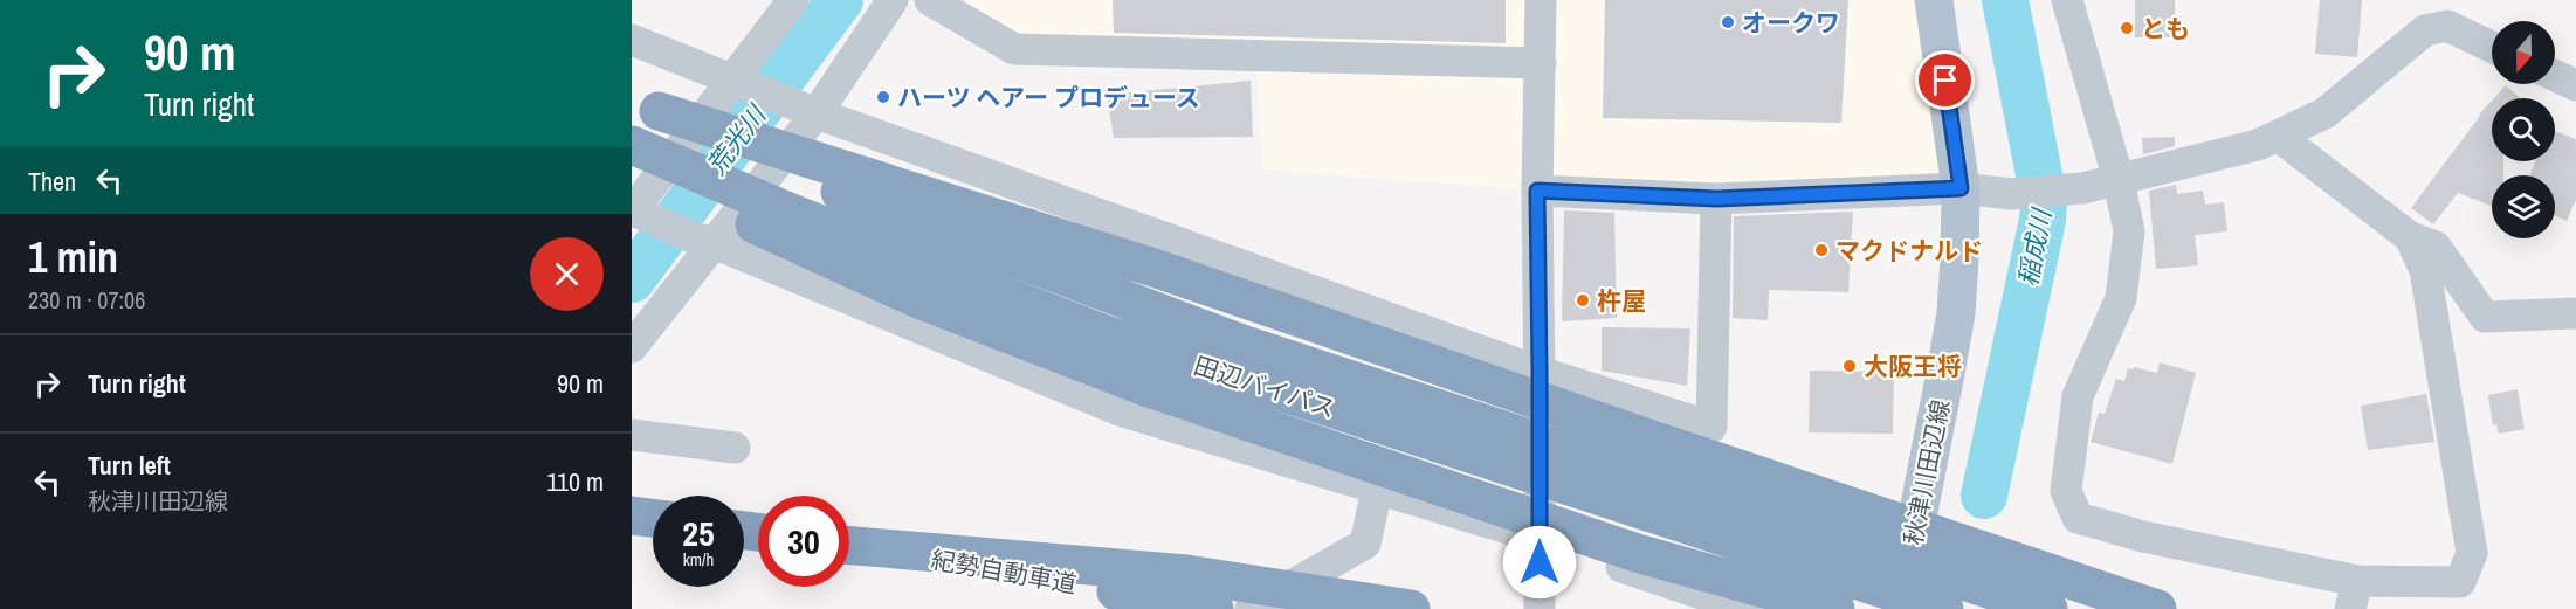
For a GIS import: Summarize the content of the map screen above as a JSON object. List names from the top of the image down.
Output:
{
  "streets": {
    "highway": ["田辺バイパス"],
    "main road": ["秋津川田辺線"]
  },
  "crossings": [
    ["田辺バイパス", "秋津川田辺線"]
  ],
  "water": ["荒光川", "稲成川"],
  "places": [
    "オークワ",
    "とも",
    "ハーツ ヘアー プロデュース",
    "マクドナルド",
    "杵屋",
    "大阪王将"
  ],
  "north": "bottom",
  "page": {
    "turn": ["90 m", "Turn right"],
    "then": "Then",
    "heading": ["1 min", "230 m · 07:06"],
    "list": [
      {
        "name": "Turn right",
        "value": "90 m"
      },
      {
        "name": "Turn left",
        "note": "秋津川田辺線",
        "value": "110 m"
      }
    ],
    "speed": "25 km/h",
    "limit": "30"
  }
}
